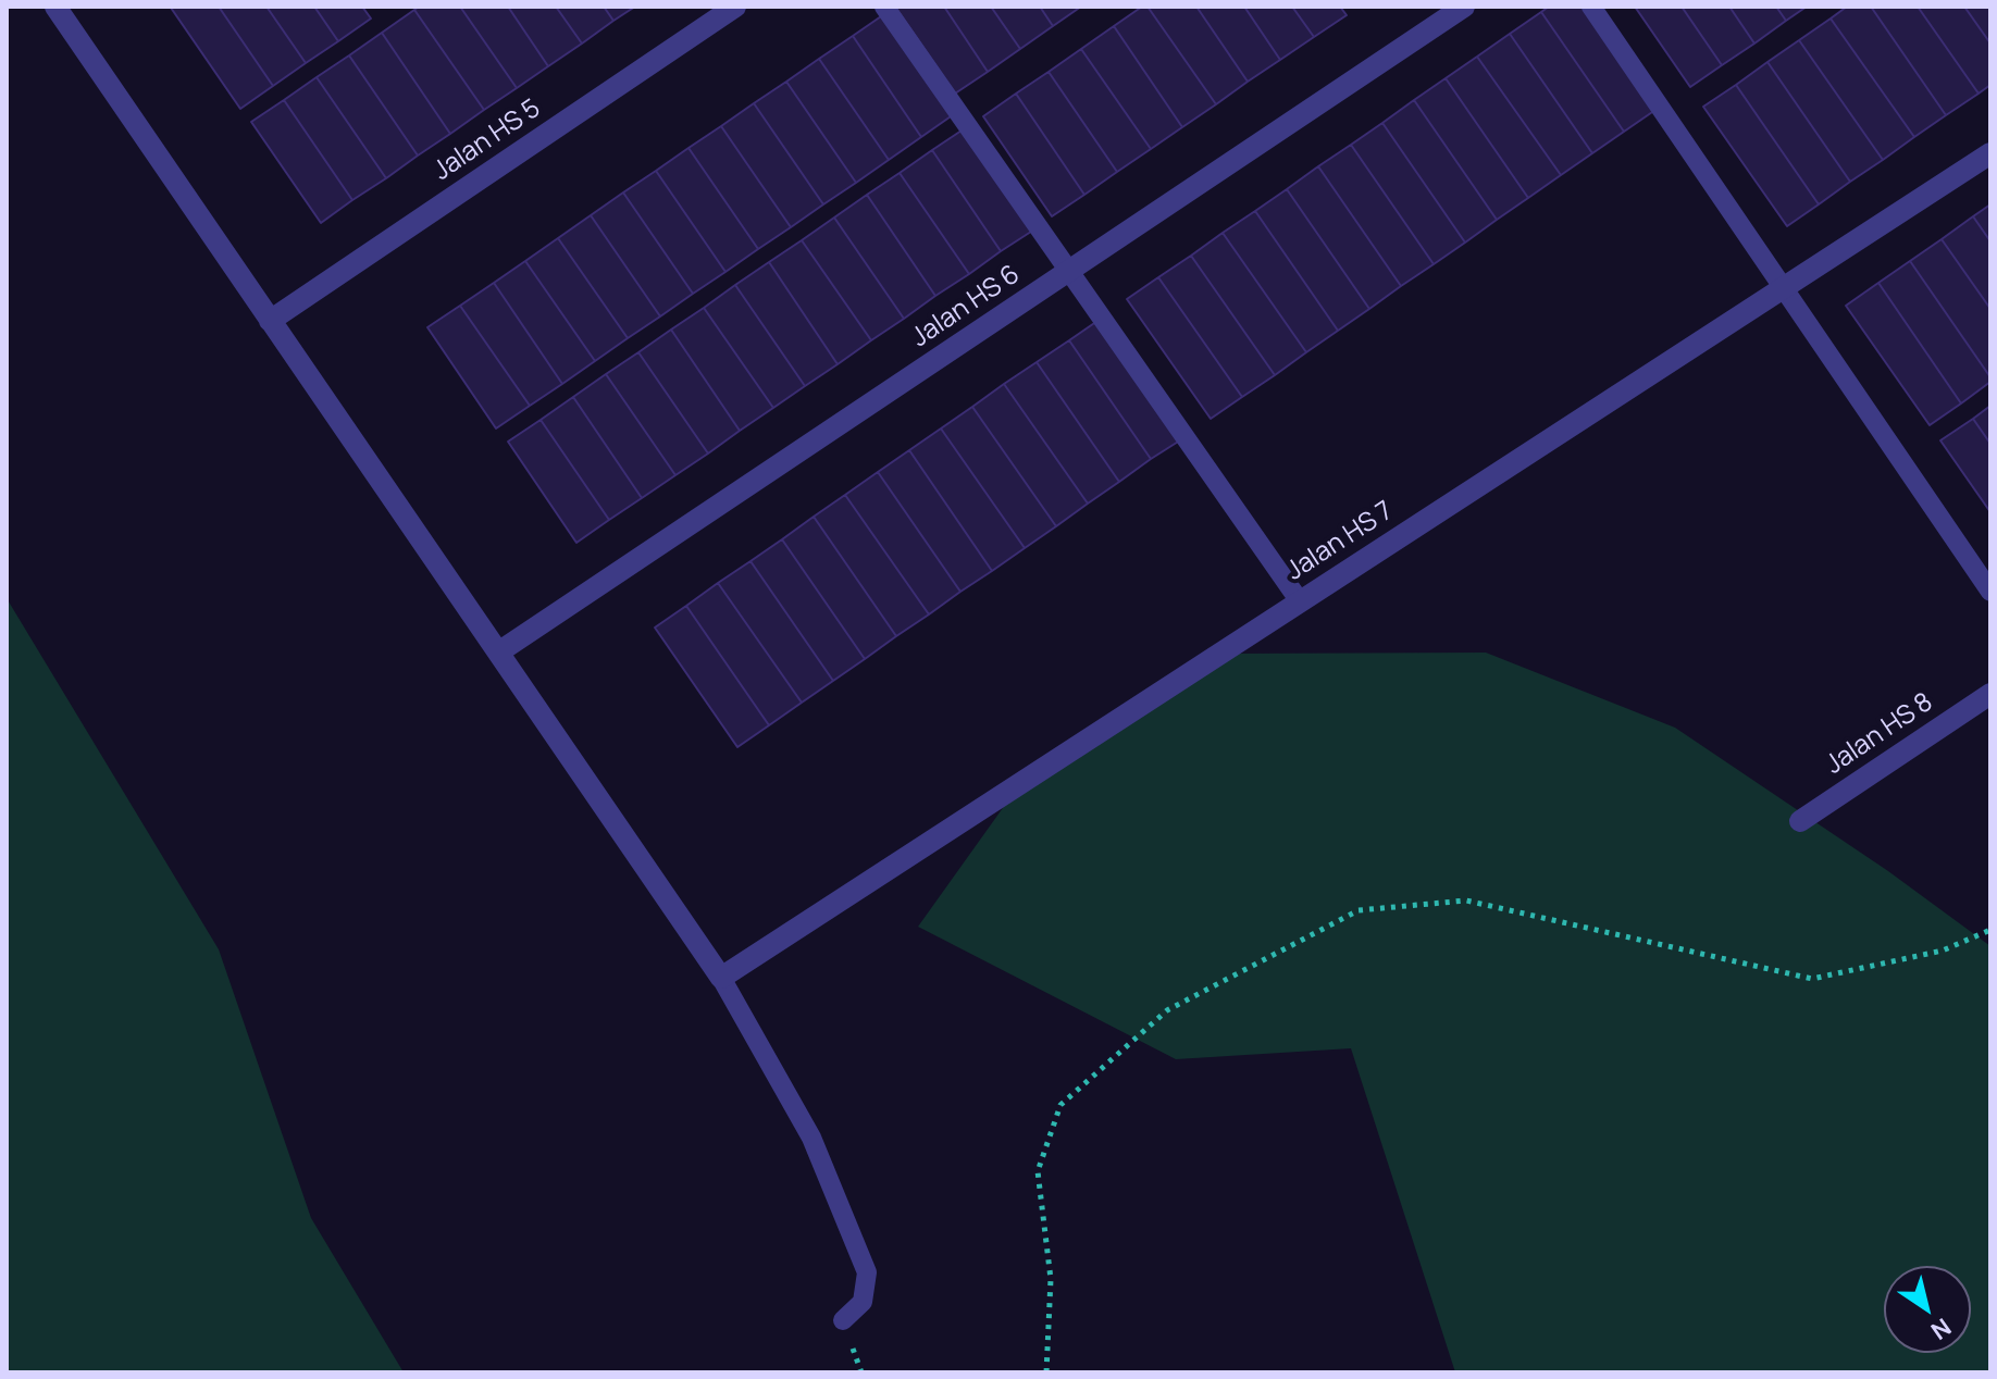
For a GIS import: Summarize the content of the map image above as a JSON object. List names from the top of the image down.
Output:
{
  "streets": {
    "street": [
      "Jalan HS 5",
      "Jalan HS 6",
      "Jalan HS 7",
      "Jalan HS 8"
    ]
  },
  "north": "bottom right"
}
